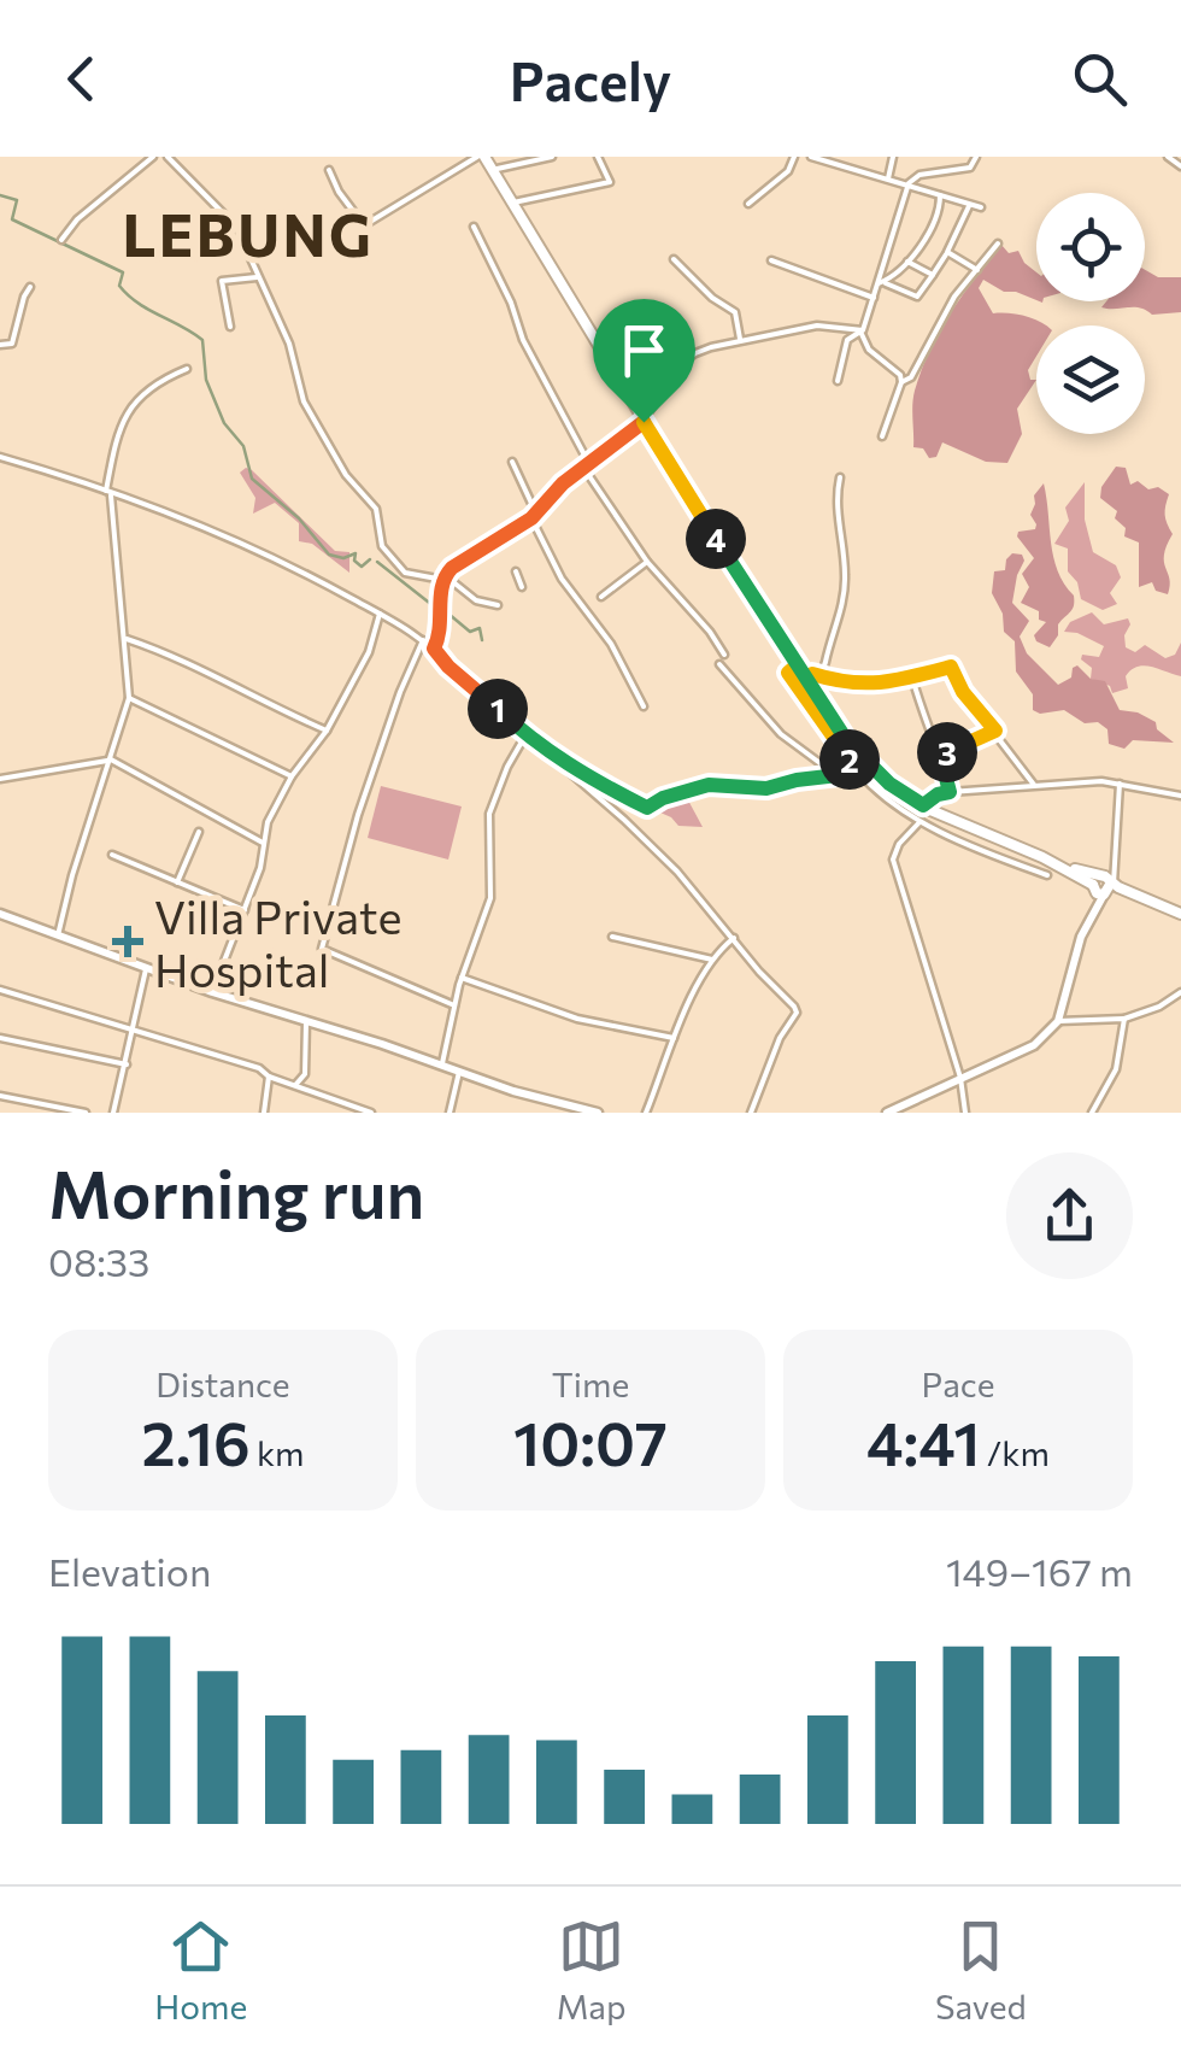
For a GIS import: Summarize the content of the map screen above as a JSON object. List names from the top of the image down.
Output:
{
  "districts": ["LEBUNG"],
  "places": {
    "health": ["Villa Private Hospital"]
  },
  "page": {
    "header": "Pacely",
    "pins": [
      "4",
      "1",
      "3",
      "2"
    ],
    "heading": ["Morning run", "08:33"],
    "stats": [
      ["Distance", "2.16 km"],
      ["Time", "10:07"],
      ["Pace", "4:41 /km"]
    ],
    "chart": ["Elevation", "149–167 m"],
    "tabs": ["Home", "Map", "Saved"]
  }
}
